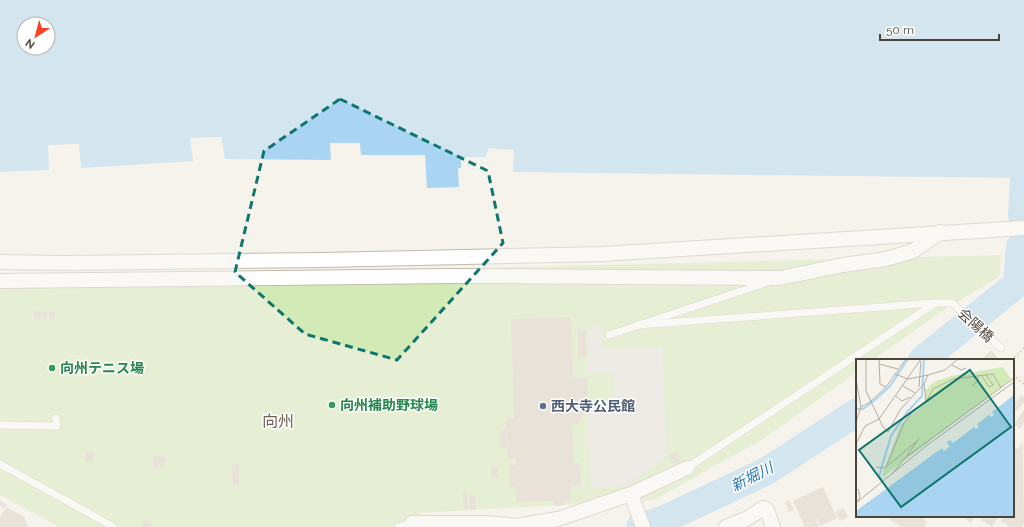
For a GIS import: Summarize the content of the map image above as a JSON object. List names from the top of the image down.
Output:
{
  "streets": {
    "lane": ["会陽橋"]
  },
  "districts": ["向州"],
  "water": ["新堀川"],
  "places": ["向州テニス場", "向州補助野球場", "西大寺公民館"],
  "scale_bar": "50 m",
  "north": "bottom left"
}
